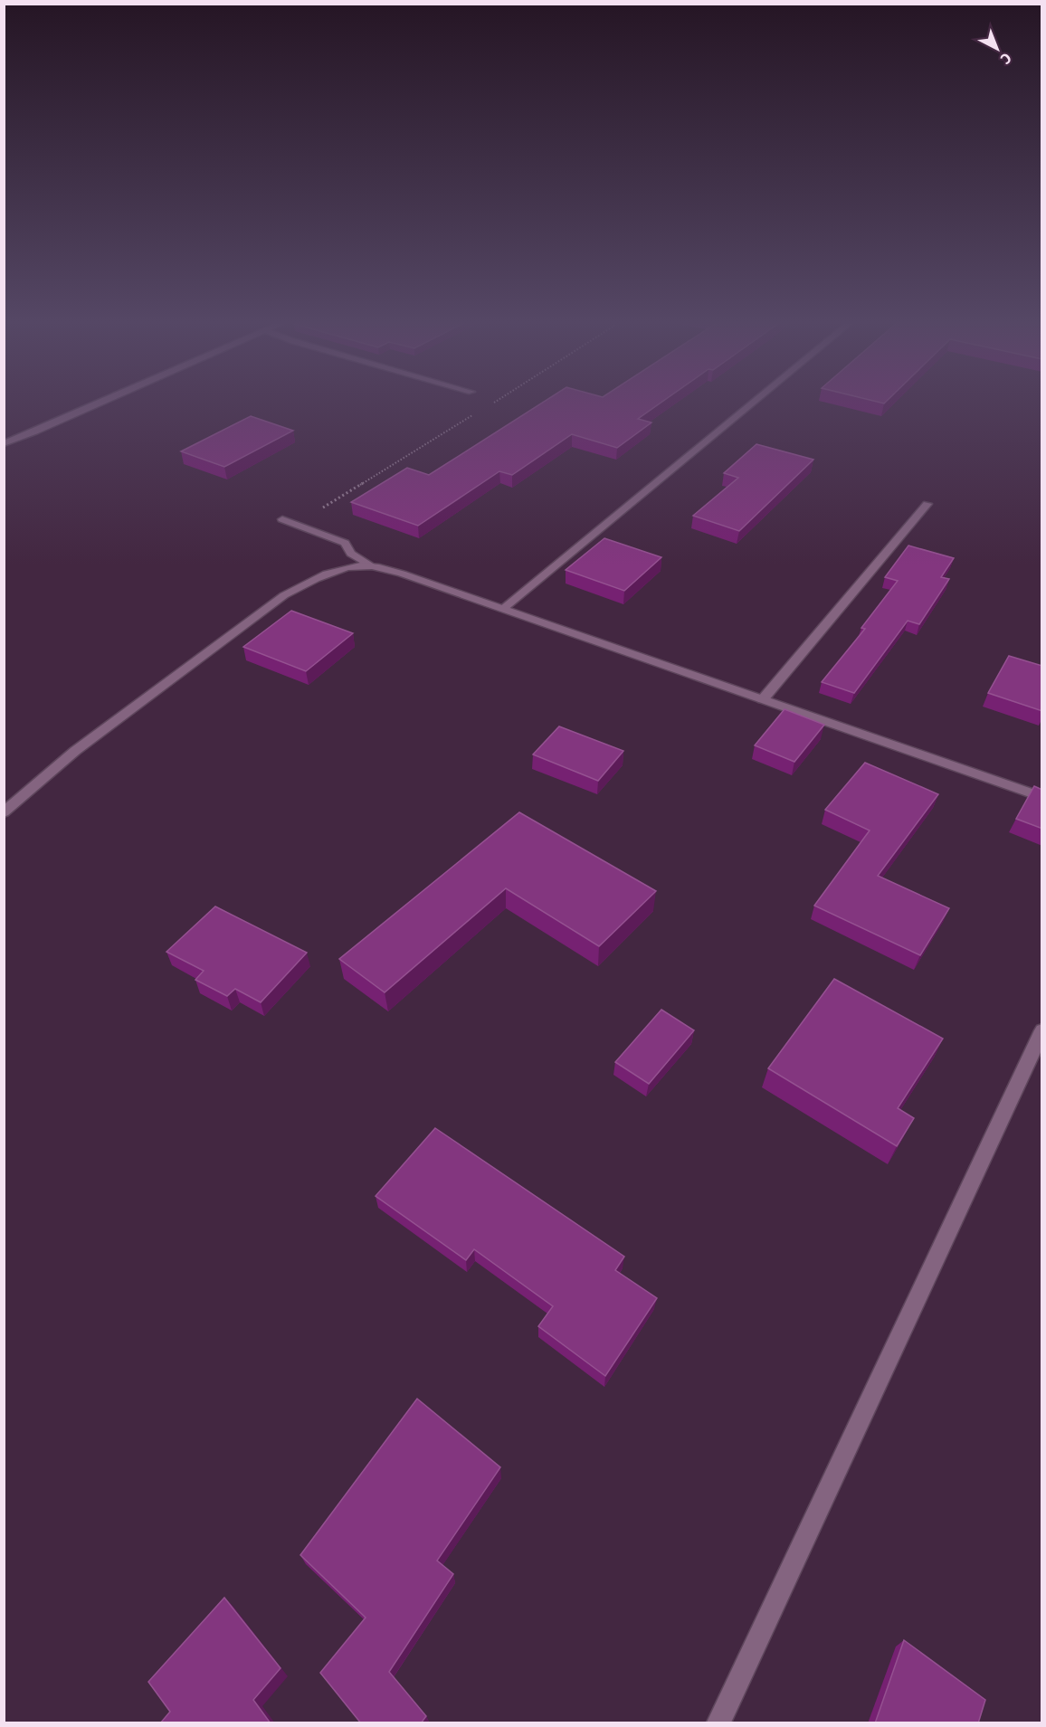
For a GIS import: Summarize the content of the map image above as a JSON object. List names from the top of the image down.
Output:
{
  "north": "bottom right"
}
